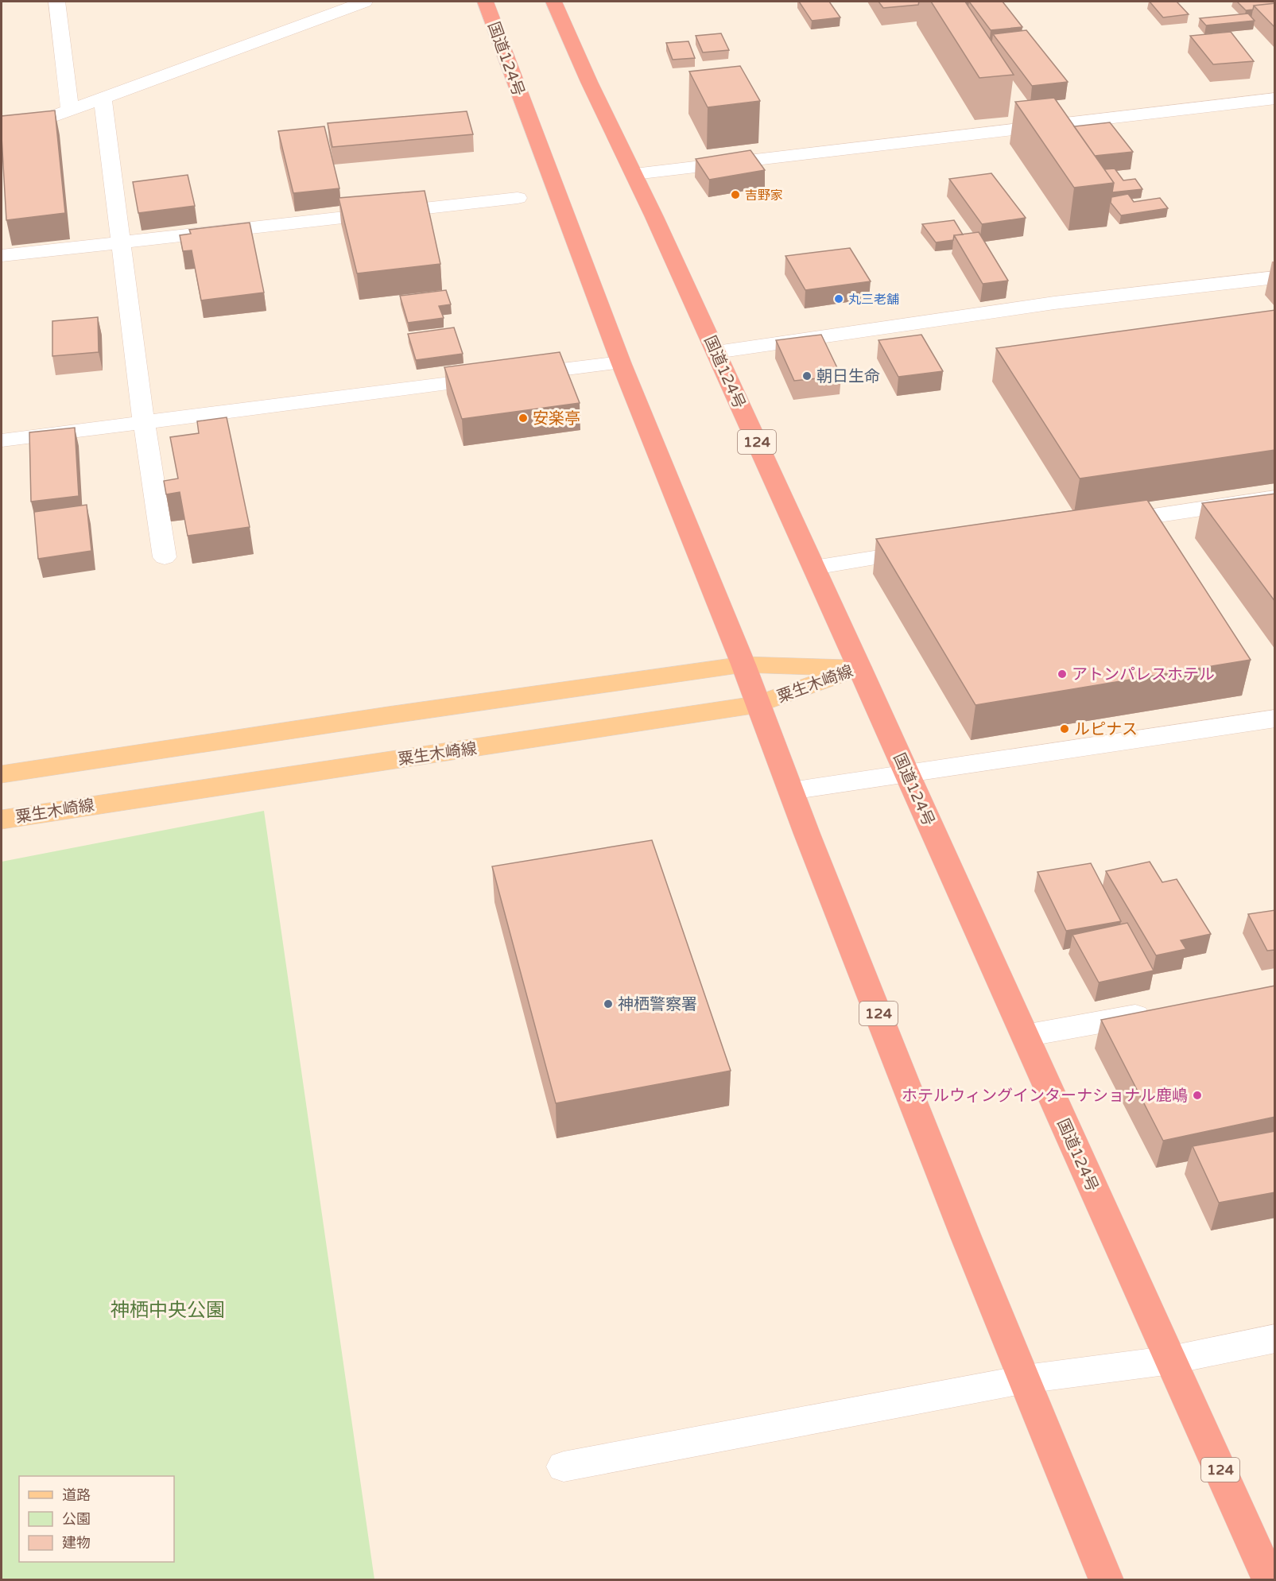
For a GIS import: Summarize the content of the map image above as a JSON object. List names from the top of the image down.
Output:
{
  "streets": {
    "highway": ["国道124号", "124"],
    "main road": ["粟生木崎線"]
  },
  "crossings": [
    ["国道124号", "粟生木崎線"]
  ],
  "parks": ["神栖中央公園"],
  "places": [
    "吉野家",
    "丸三老舗",
    "朝日生命",
    "安楽亭",
    "アトンパレスホテル",
    "ルピナス",
    "神栖警察署",
    "ホテルウィングインターナショナル鹿嶋"
  ],
  "legend": ["道路", "公園", "建物"]
}
